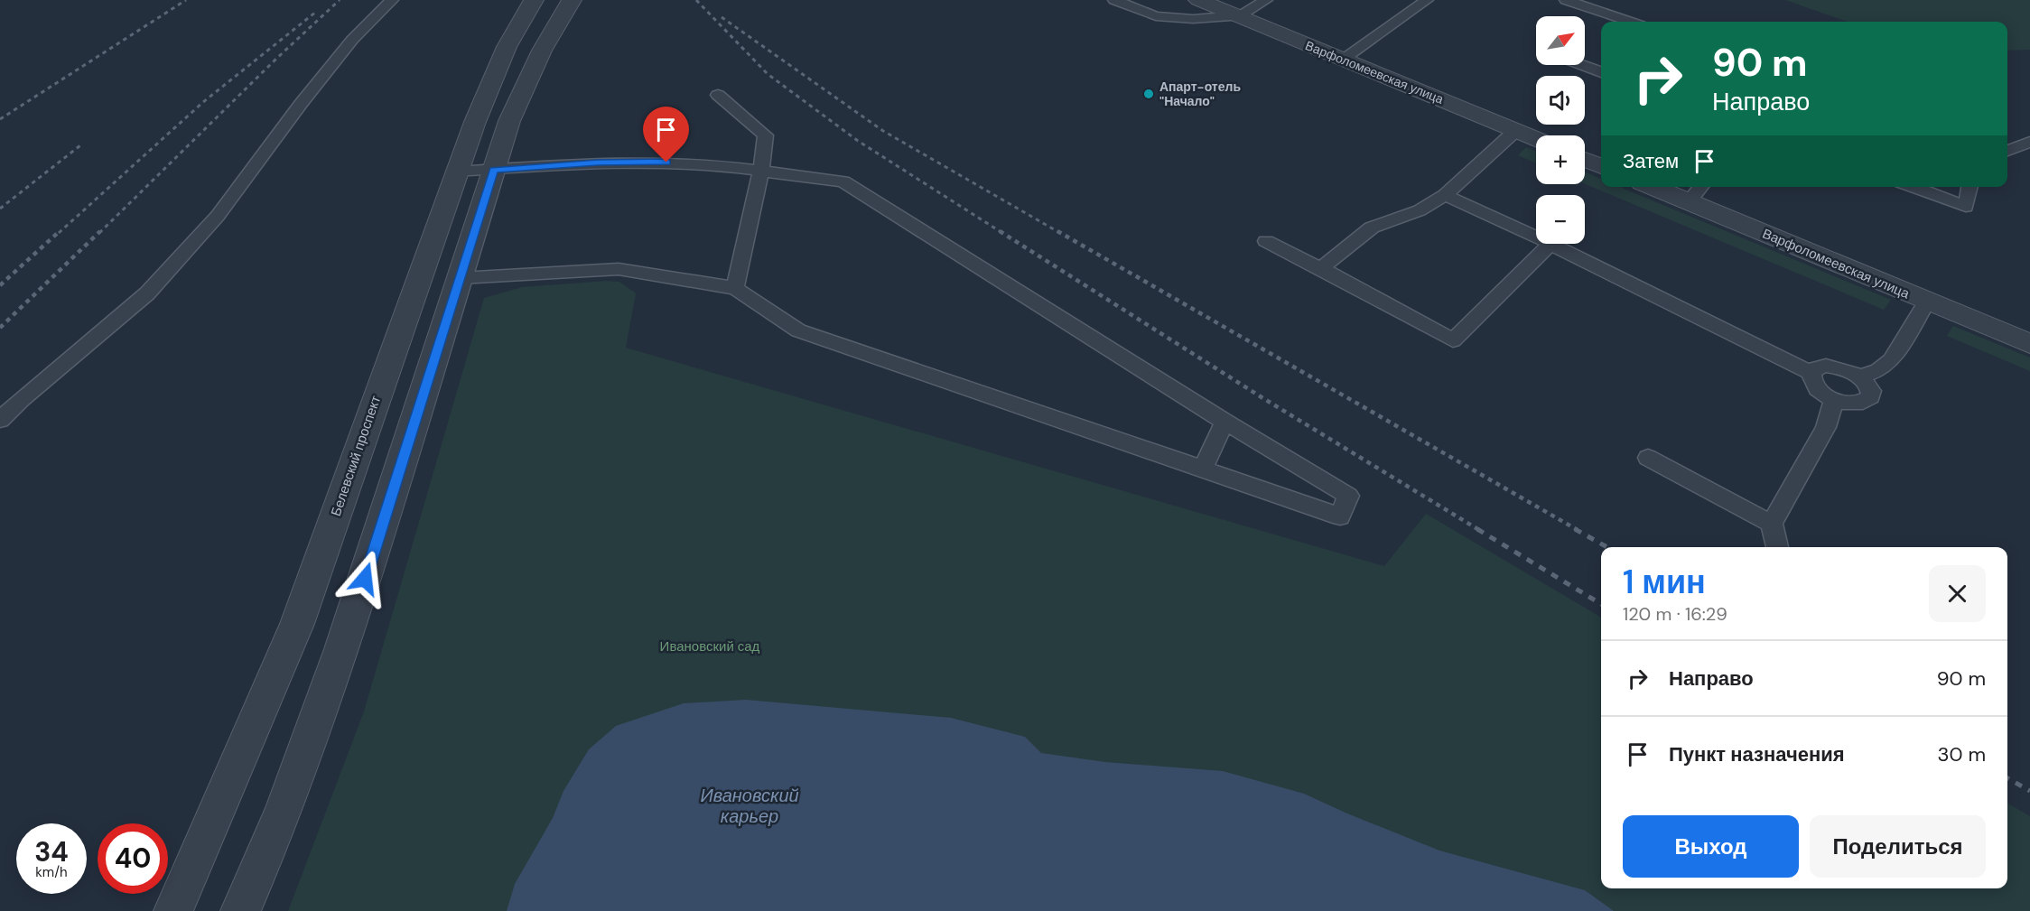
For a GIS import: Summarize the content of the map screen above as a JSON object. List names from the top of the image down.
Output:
{
  "streets": {
    "street": ["Варфоломеевская улица", "Белевский проспект"]
  },
  "water": ["Ивановский карьер"],
  "parks": ["Ивановский сад"],
  "places": ["Апарт-отель \"Начало\""],
  "north": "top right",
  "page": {
    "map_buttons": ["+", "−"],
    "turn": ["90 m", "Направо"],
    "then": "Затем",
    "heading": ["1 мин", "120 m · 16:29"],
    "list": [
      {
        "name": "Направо",
        "value": "90 m"
      },
      {
        "name": "Пункт назначения",
        "value": "30 m"
      }
    ],
    "buttons": ["Выход", "Поделиться"],
    "speed": "34 km/h",
    "limit": "40"
  }
}
